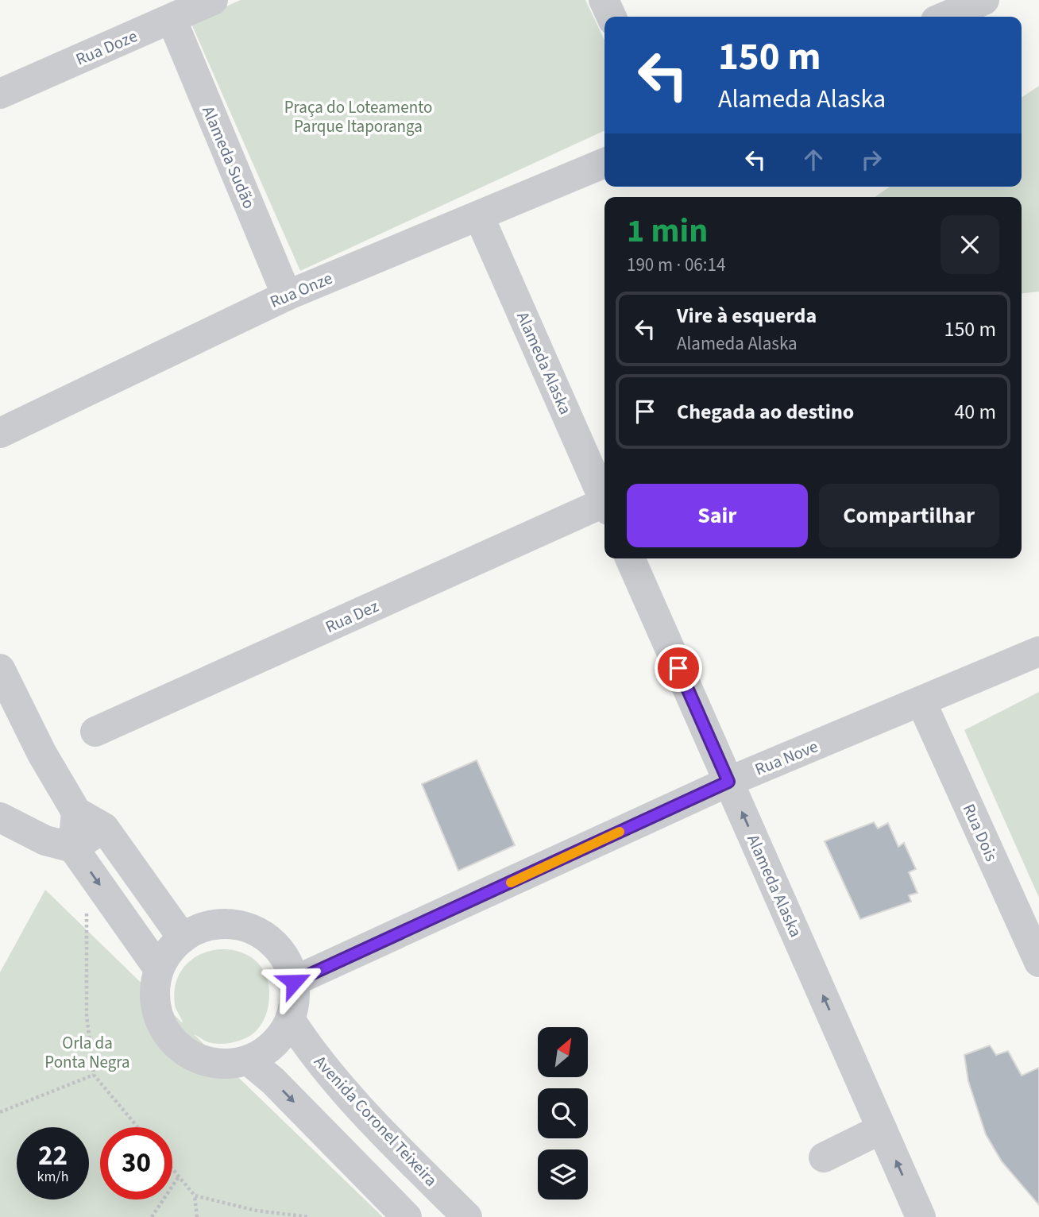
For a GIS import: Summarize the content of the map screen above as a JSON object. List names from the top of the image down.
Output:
{
  "streets": {
    "street": [
      "Rua Doze",
      "Alameda Sudão",
      "Rua Onze",
      "Alameda Alaska",
      "Rua Dez",
      "Rua Nove",
      "Rua Dois",
      "Avenida Coronel Teixeira"
    ]
  },
  "crossings": [
    ["Rua Doze", "Alameda Sudão"],
    ["Alameda Sudão", "Rua Onze"],
    ["Rua Onze", "Alameda Alaska"],
    ["Alameda Alaska", "Rua Nove"],
    ["Rua Nove", "Rua Dois"],
    ["Rua Nove", "Avenida Coronel Teixeira"]
  ],
  "one_way": ["Alameda Alaska"],
  "parks": ["Praça do Loteamento Parque Itaporanga", "Orla da Ponta Negra"],
  "north": "top right",
  "page": {
    "turn": ["150 m", "Alameda Alaska"],
    "heading": ["1 min", "190 m · 06:14"],
    "list": [
      {
        "name": "Vire à esquerda",
        "note": "Alameda Alaska",
        "value": "150 m"
      },
      {
        "name": "Chegada ao destino",
        "value": "40 m"
      }
    ],
    "buttons": ["Sair", "Compartilhar"],
    "speed": "22 km/h",
    "limit": "30"
  }
}
